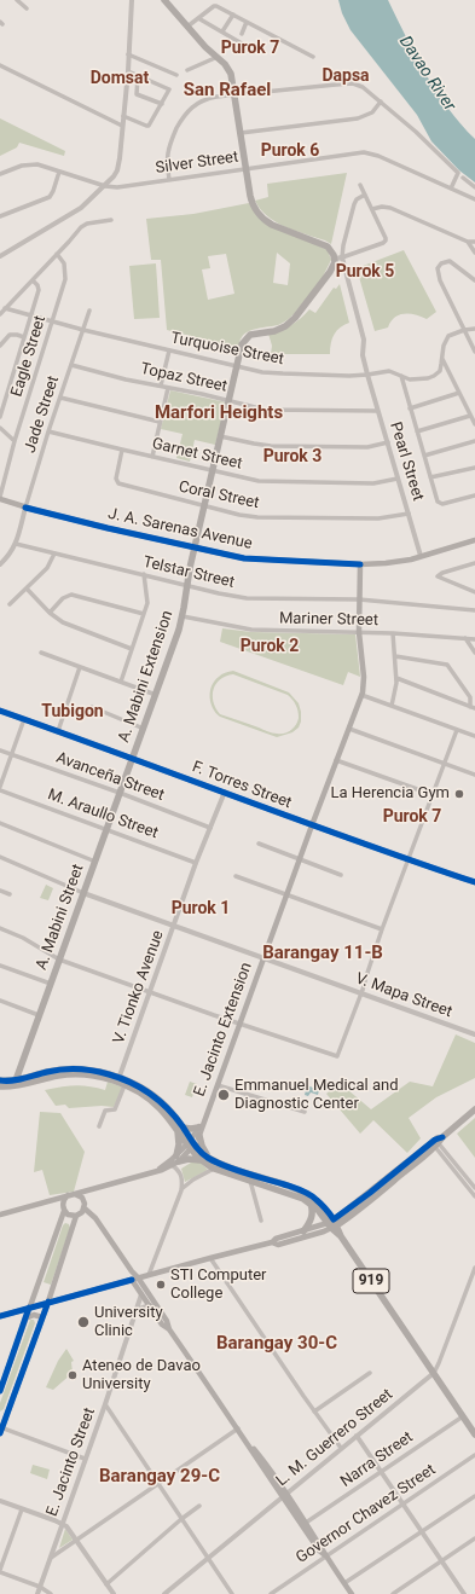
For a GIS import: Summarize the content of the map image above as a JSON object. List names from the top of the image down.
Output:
{
  "streets": {
    "main road": [
      "J. A. Sarenas Avenue",
      "A. Mabini Extension",
      "F. Torres Street",
      "A. Mabini Street",
      "E. Jacinto Extension",
      "919"
    ],
    "street": [
      "Silver Street",
      "Turquoise Street",
      "Eagle Street",
      "Topaz Street",
      "Jade Street",
      "Garnet Street",
      "Pearl Street",
      "Coral Street",
      "Telstar Street",
      "Mariner Street",
      "Avanceña Street",
      "M. Araullo Street",
      "V. Tionko Avenue",
      "V. Mapa Street",
      "L. M. Guerrero Street",
      "Narra Street",
      "E. Jacinto Street",
      "Governor Chavez Street"
    ]
  },
  "crossings": [
    ["Turquoise Street", "Eagle Street"],
    ["Turquoise Street", "Jade Street"],
    ["Turquoise Street", "Pearl Street"],
    ["Turquoise Street", "A. Mabini Extension"],
    ["Eagle Street", "J. A. Sarenas Avenue"],
    ["Topaz Street", "Jade Street"],
    ["Topaz Street", "Pearl Street"],
    ["Topaz Street", "A. Mabini Extension"],
    ["Jade Street", "Garnet Street"],
    ["Jade Street", "J. A. Sarenas Avenue"],
    ["Garnet Street", "Pearl Street"],
    ["Garnet Street", "Coral Street"],
    ["Garnet Street", "A. Mabini Extension"],
    ["Pearl Street", "Coral Street"],
    ["Pearl Street", "J. A. Sarenas Avenue"],
    ["Pearl Street", "A. Mabini Extension"],
    ["Coral Street", "A. Mabini Extension"],
    ["J. A. Sarenas Avenue", "A. Mabini Extension"],
    ["J. A. Sarenas Avenue", "E. Jacinto Extension"],
    ["Telstar Street", "A. Mabini Extension"],
    ["Telstar Street", "E. Jacinto Extension"],
    ["Mariner Street", "A. Mabini Extension"],
    ["Mariner Street", "E. Jacinto Extension"],
    ["A. Mabini Extension", "F. Torres Street"],
    ["A. Mabini Extension", "A. Mabini Street"],
    ["Avanceña Street", "A. Mabini Street"],
    ["Avanceña Street", "V. Tionko Avenue"],
    ["F. Torres Street", "A. Mabini Street"],
    ["F. Torres Street", "V. Tionko Avenue"],
    ["F. Torres Street", "E. Jacinto Extension"],
    ["M. Araullo Street", "A. Mabini Street"],
    ["M. Araullo Street", "V. Tionko Avenue"],
    ["A. Mabini Street", "V. Mapa Street"],
    ["V. Tionko Avenue", "V. Mapa Street"],
    ["V. Mapa Street", "E. Jacinto Extension"],
    ["919", "L. M. Guerrero Street"],
    ["919", "Narra Street"]
  ],
  "districts": [
    "Purok 7",
    "Dapsa",
    "Domsat",
    "San Rafael",
    "Purok 6",
    "Purok 5",
    "Marfori Heights",
    "Purok 3",
    "Purok 2",
    "Tubigon",
    "Purok 7",
    "Purok 1",
    "Barangay 11-B",
    "Barangay 30-C",
    "Barangay 29-C"
  ],
  "water": ["Davao River"],
  "places": [
    "La Herencia Gym",
    "Emmanuel Medical and Diagnostic Center",
    "STI Computer College",
    "University Clinic",
    "Ateneo de Davao University"
  ]
}
